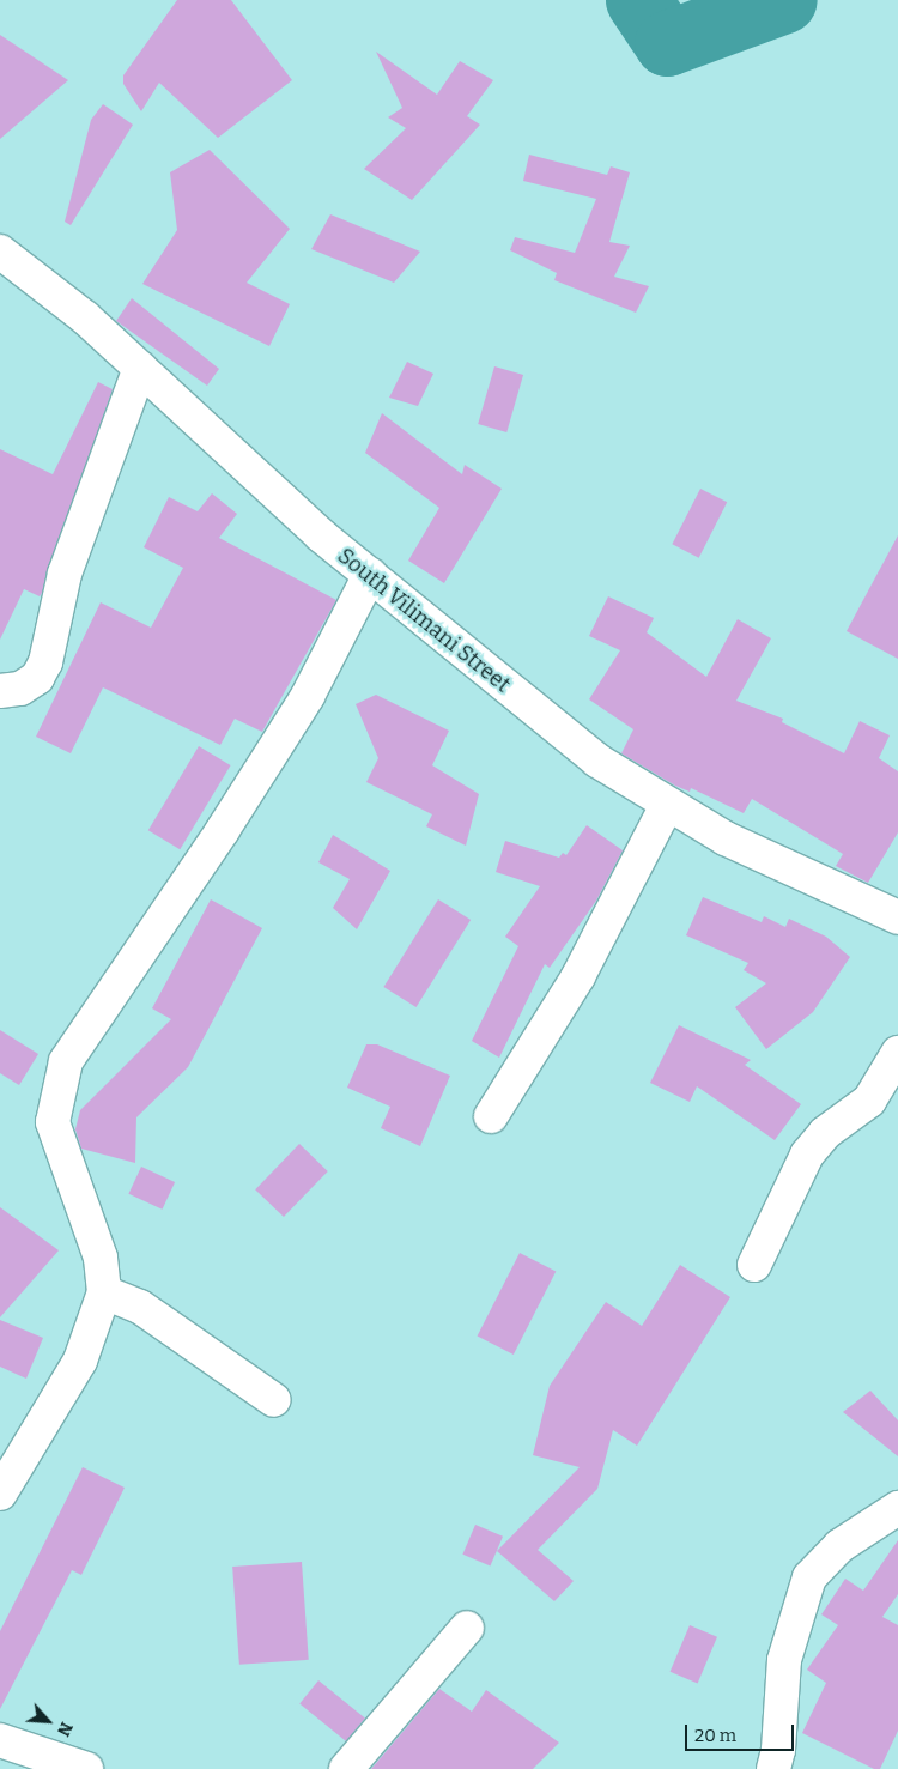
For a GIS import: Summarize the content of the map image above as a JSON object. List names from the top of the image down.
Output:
{
  "streets": {
    "street": ["South Vilimani Street"]
  },
  "scale_bar": "20 m",
  "north": "bottom right"
}
